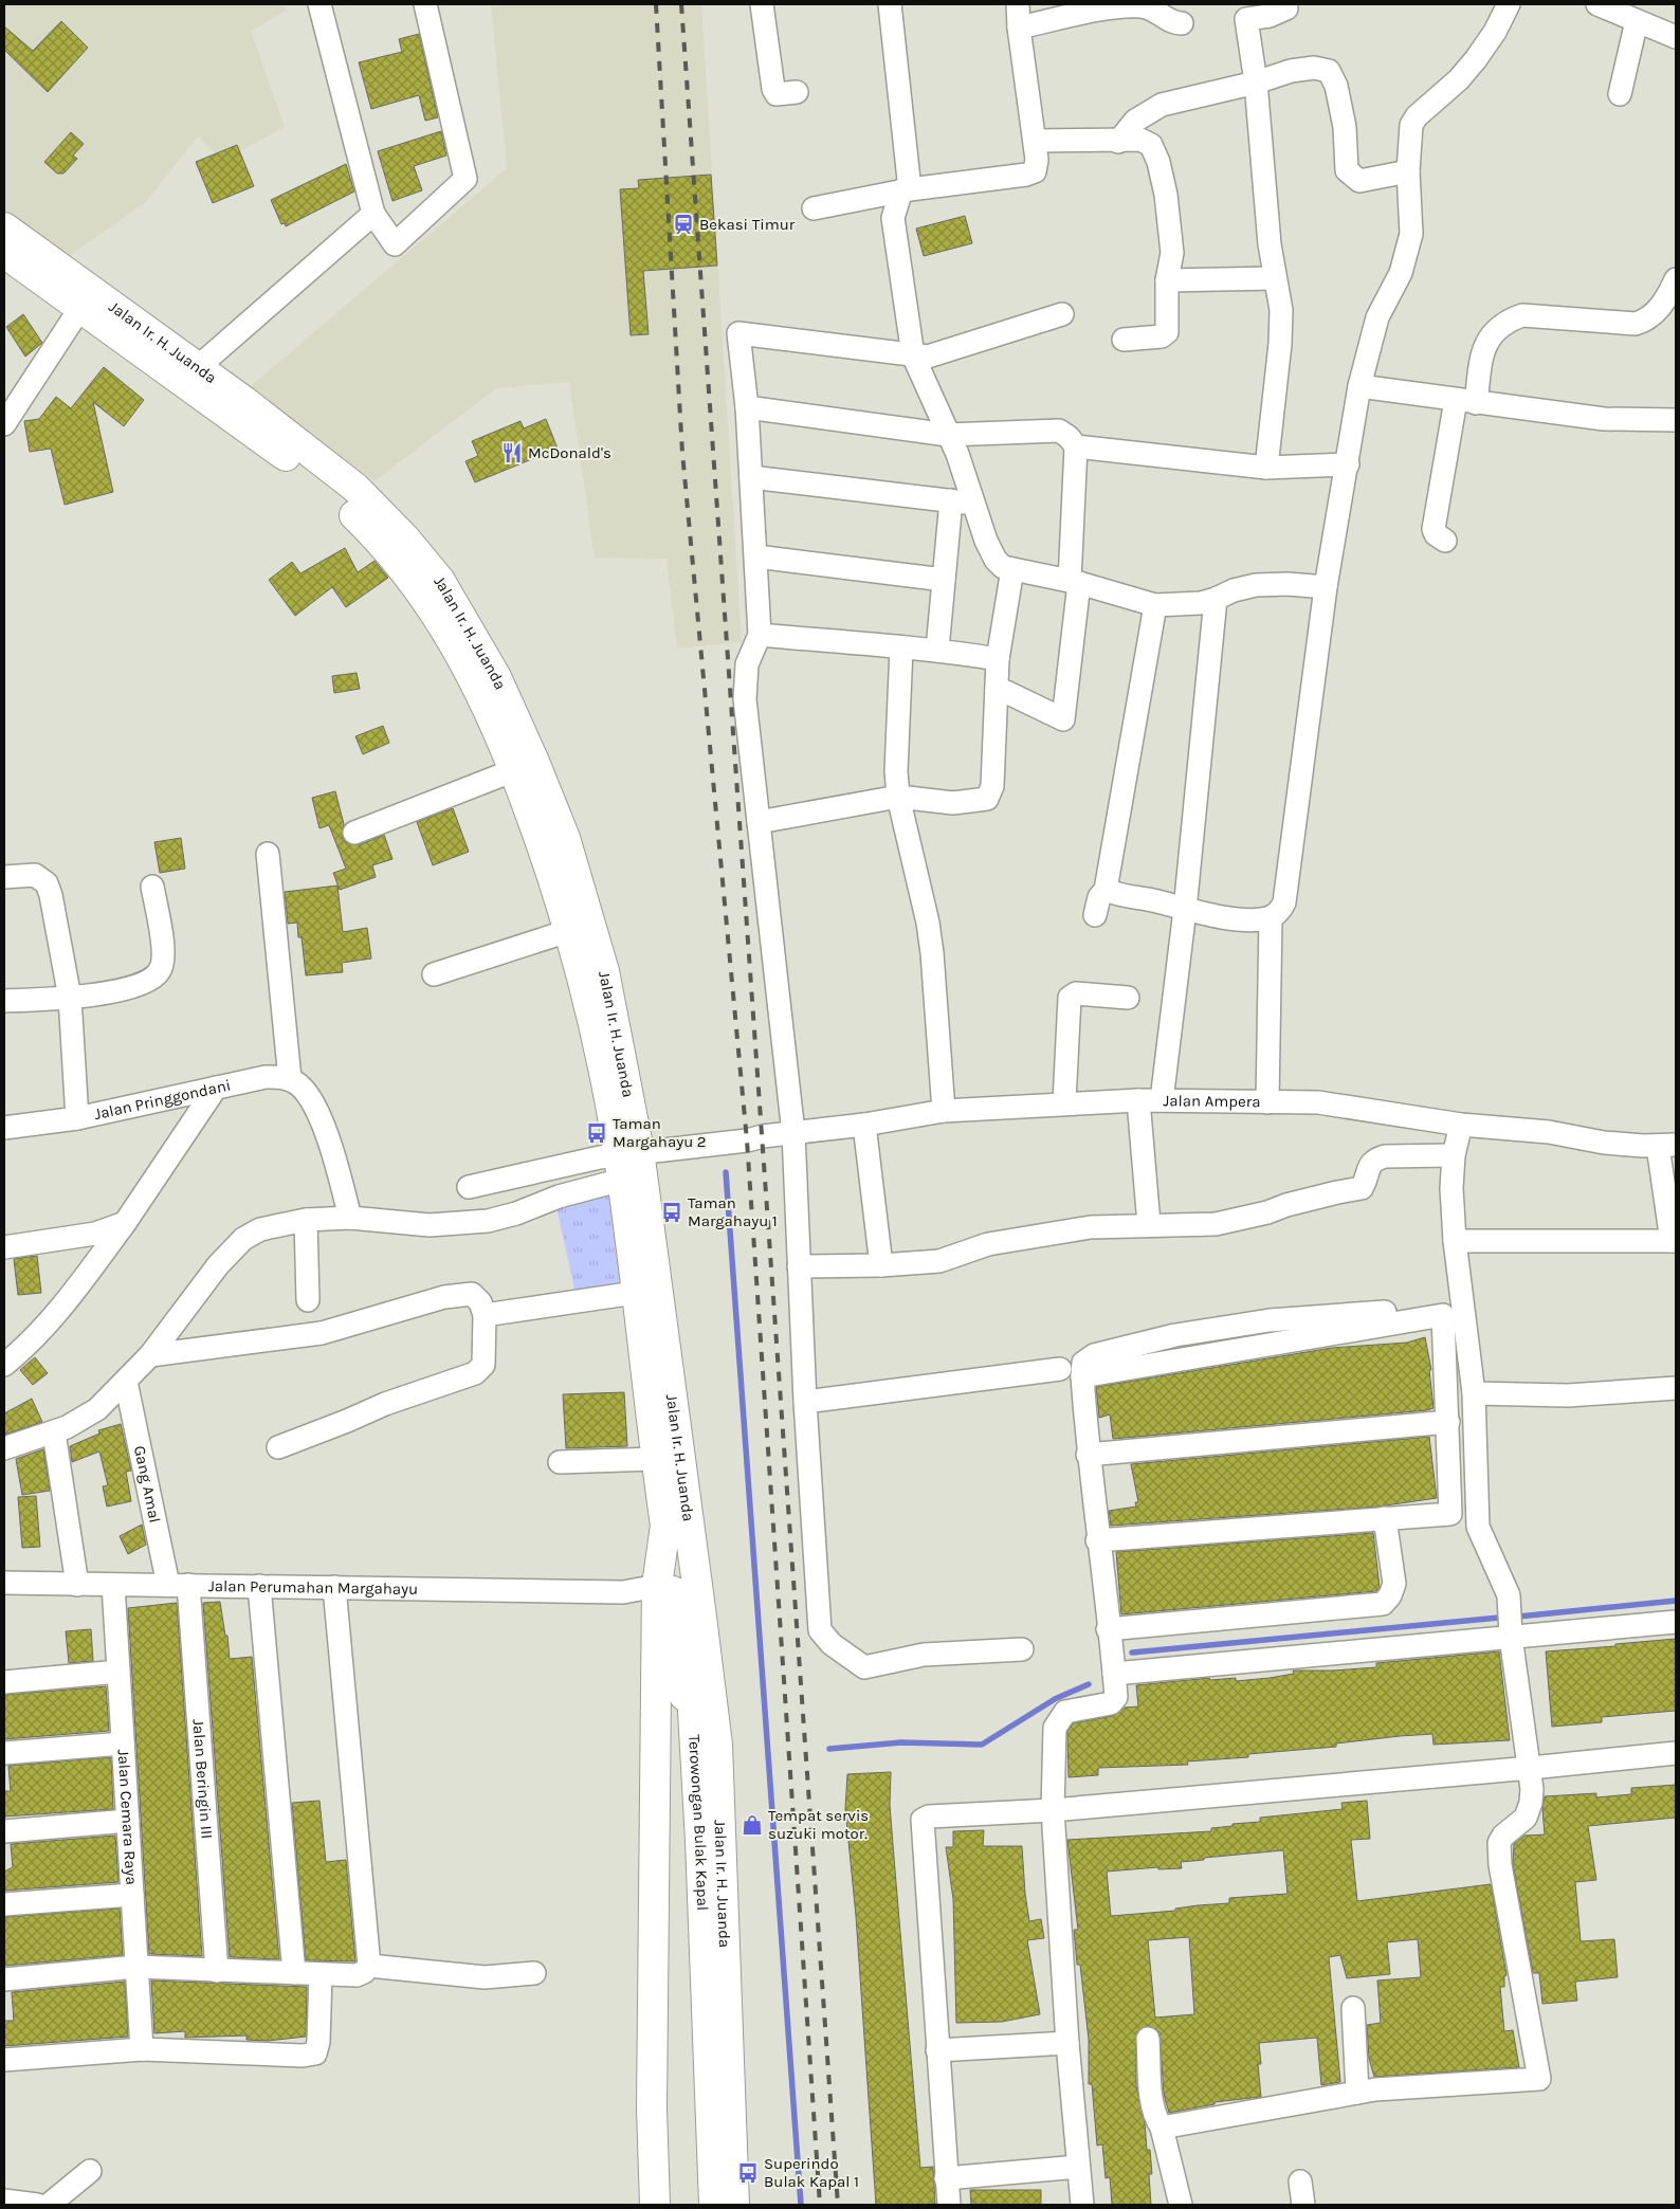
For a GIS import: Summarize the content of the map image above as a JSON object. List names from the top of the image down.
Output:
{
  "streets": {
    "highway": ["Jalan Ir. H. Juanda", "Terowongan Bulak Kapal"],
    "street": [
      "Jalan Pringgondani",
      "Jalan Ampera",
      "Gang Amal",
      "Jalan Perumahan Margahayu",
      "Jalan Beringin III",
      "Jalan Cemara Raya"
    ]
  },
  "crossings": [
    ["Jalan Ir. H. Juanda", "Jalan Ampera"],
    ["Jalan Ir. H. Juanda", "Jalan Perumahan Margahayu"],
    ["Jalan Ir. H. Juanda", "Terowongan Bulak Kapal"],
    ["Gang Amal", "Jalan Perumahan Margahayu"],
    ["Gang Amal", "Jalan Beringin III"],
    ["Jalan Perumahan Margahayu", "Jalan Beringin III"],
    ["Jalan Perumahan Margahayu", "Jalan Cemara Raya"]
  ],
  "places": {
    "station": ["Bekasi Timur"],
    "restaurant": ["McDonald's"],
    "bus stop": ["Taman Margahayu 2", "Taman Margahayu 1", "Superindo Bulak Kapal 1"],
    "shop": ["Tempat servis suzuki motor."]
  }
}
